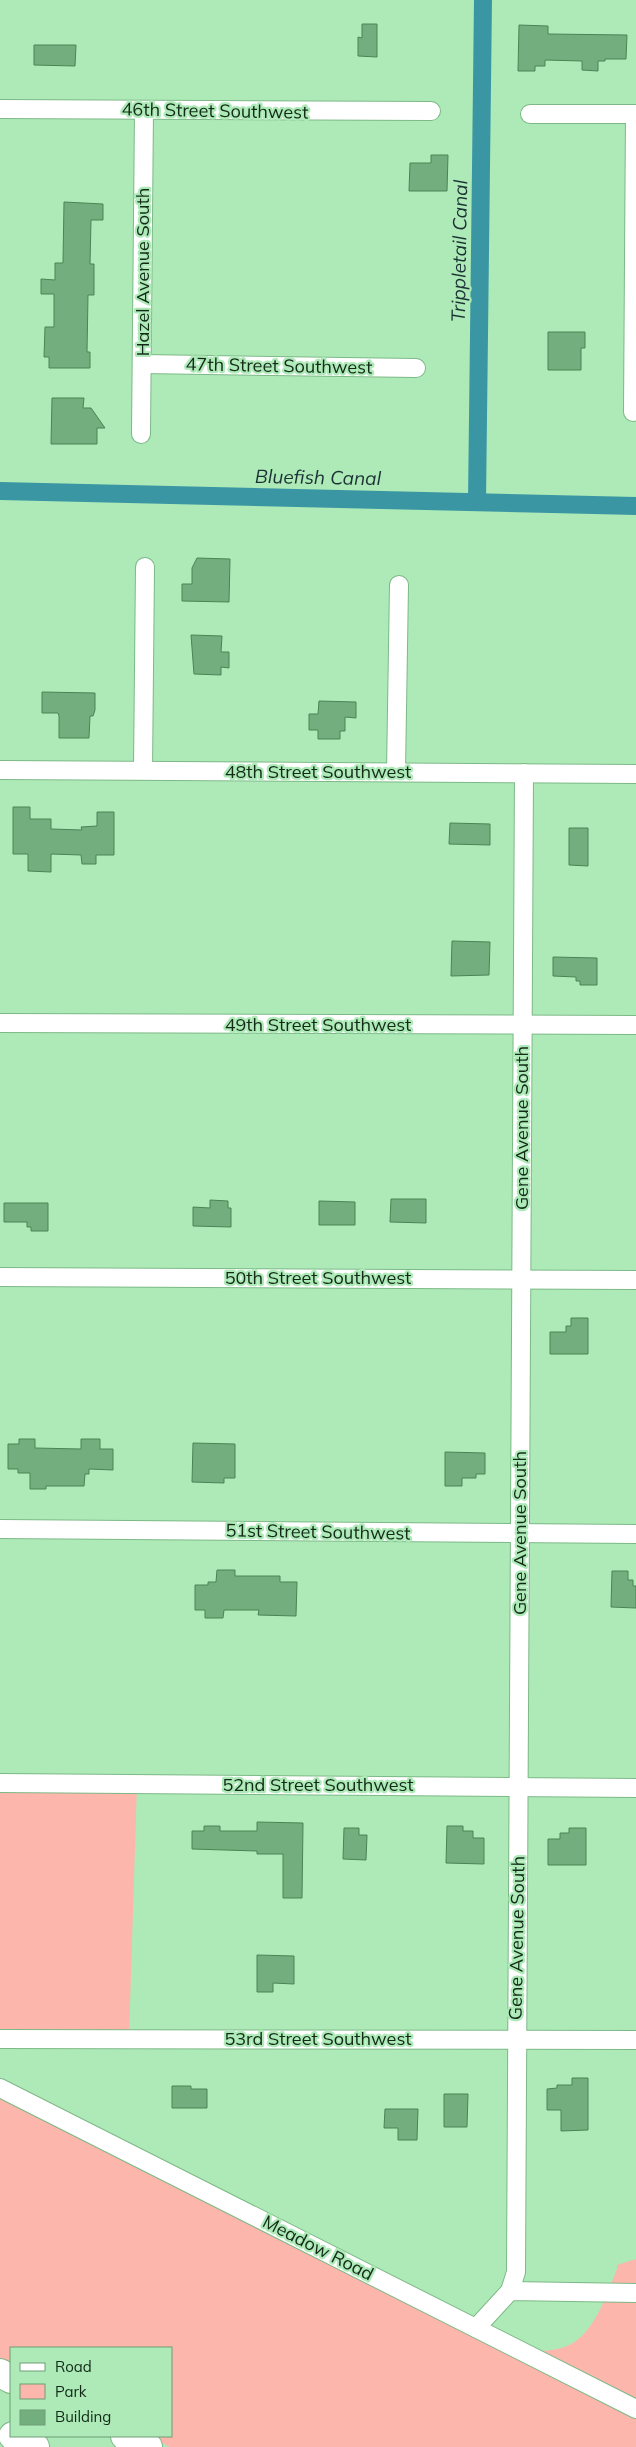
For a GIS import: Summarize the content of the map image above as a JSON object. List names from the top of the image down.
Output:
{
  "streets": {
    "street": [
      "46th Street Southwest",
      "Hazel Avenue South",
      "47th Street Southwest",
      "48th Street Southwest",
      "49th Street Southwest",
      "Gene Avenue South",
      "50th Street Southwest",
      "51st Street Southwest",
      "52nd Street Southwest",
      "53rd Street Southwest",
      "Meadow Road"
    ]
  },
  "crossings": [
    ["46th Street Southwest", "Hazel Avenue South"],
    ["Hazel Avenue South", "47th Street Southwest"],
    ["48th Street Southwest", "Gene Avenue South"],
    ["49th Street Southwest", "Gene Avenue South"],
    ["Gene Avenue South", "50th Street Southwest"],
    ["Gene Avenue South", "51st Street Southwest"],
    ["Gene Avenue South", "52nd Street Southwest"],
    ["Gene Avenue South", "53rd Street Southwest"]
  ],
  "water": ["Trippletail Canal", "Bluefish Canal"],
  "legend": ["Road", "Park", "Building"]
}
